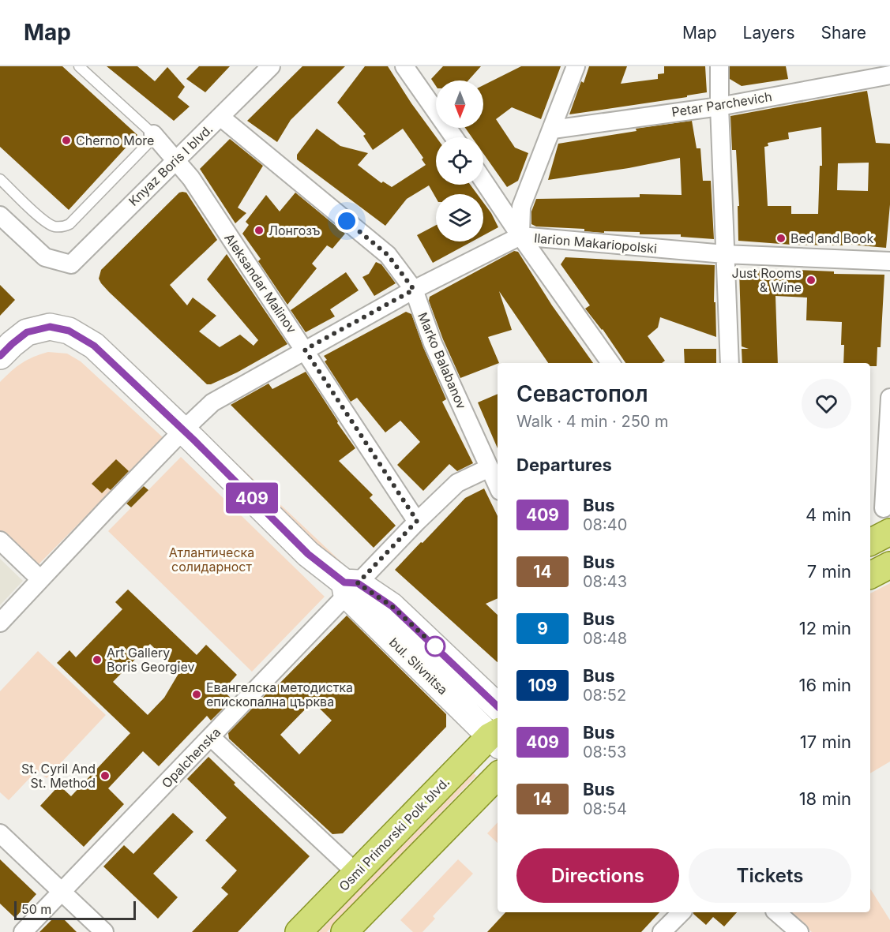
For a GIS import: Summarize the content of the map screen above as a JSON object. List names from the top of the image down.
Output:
{
  "streets": {
    "main road": ["bul. Slivnitsa", "Osmi Primorski Polk blvd."],
    "street": [
      "Petar Parchevich",
      "Knyaz Boris I blvd.",
      "Ilarion Makariopolski",
      "Aleksandar Malinov",
      "Marko Balabanov",
      "Opalchenska"
    ]
  },
  "crossings": [
    ["Knyaz Boris I blvd.", "Aleksandar Malinov"],
    ["Knyaz Boris I blvd.", "Marko Balabanov"],
    ["Ilarion Makariopolski", "Aleksandar Malinov"],
    ["Ilarion Makariopolski", "Marko Balabanov"],
    ["Ilarion Makariopolski", "bul. Slivnitsa"],
    ["Aleksandar Malinov", "Opalchenska"],
    ["Marko Balabanov", "Opalchenska"],
    ["bul. Slivnitsa", "Opalchenska"],
    ["bul. Slivnitsa", "Osmi Primorski Polk blvd."]
  ],
  "parks": ["Атлантическа солидарност"],
  "places": [
    "Cherno More",
    "Лонгозъ",
    "Bed and Book",
    "Just Rooms & Wine",
    "Art Gallery Boris Georgiev",
    "Евангелска методистка епископална църква",
    "St. Cyril And St. Method"
  ],
  "lines": ["bus line 409"],
  "scale_bar": "50 m",
  "north": "bottom",
  "page": {
    "header": "Map",
    "nav": ["Map", "Layers", "Share"],
    "on_map": "409",
    "heading": [
      ["Севастопол", "Walk · 4 min · 250 m"],
      "Departures"
    ],
    "list": [
      {
        "mark": "409",
        "name": "Bus",
        "note": "08:40",
        "value": "4 min"
      },
      {
        "mark": "14",
        "name": "Bus",
        "note": "08:43",
        "value": "7 min"
      },
      {
        "mark": "9",
        "name": "Bus",
        "note": "08:48",
        "value": "12 min"
      },
      {
        "mark": "109",
        "name": "Bus",
        "note": "08:52",
        "value": "16 min"
      },
      {
        "mark": "409",
        "name": "Bus",
        "note": "08:53",
        "value": "17 min"
      },
      {
        "mark": "14",
        "name": "Bus",
        "note": "08:54",
        "value": "18 min"
      }
    ],
    "buttons": ["Directions", "Tickets"],
    "scale": "50 m"
  }
}
